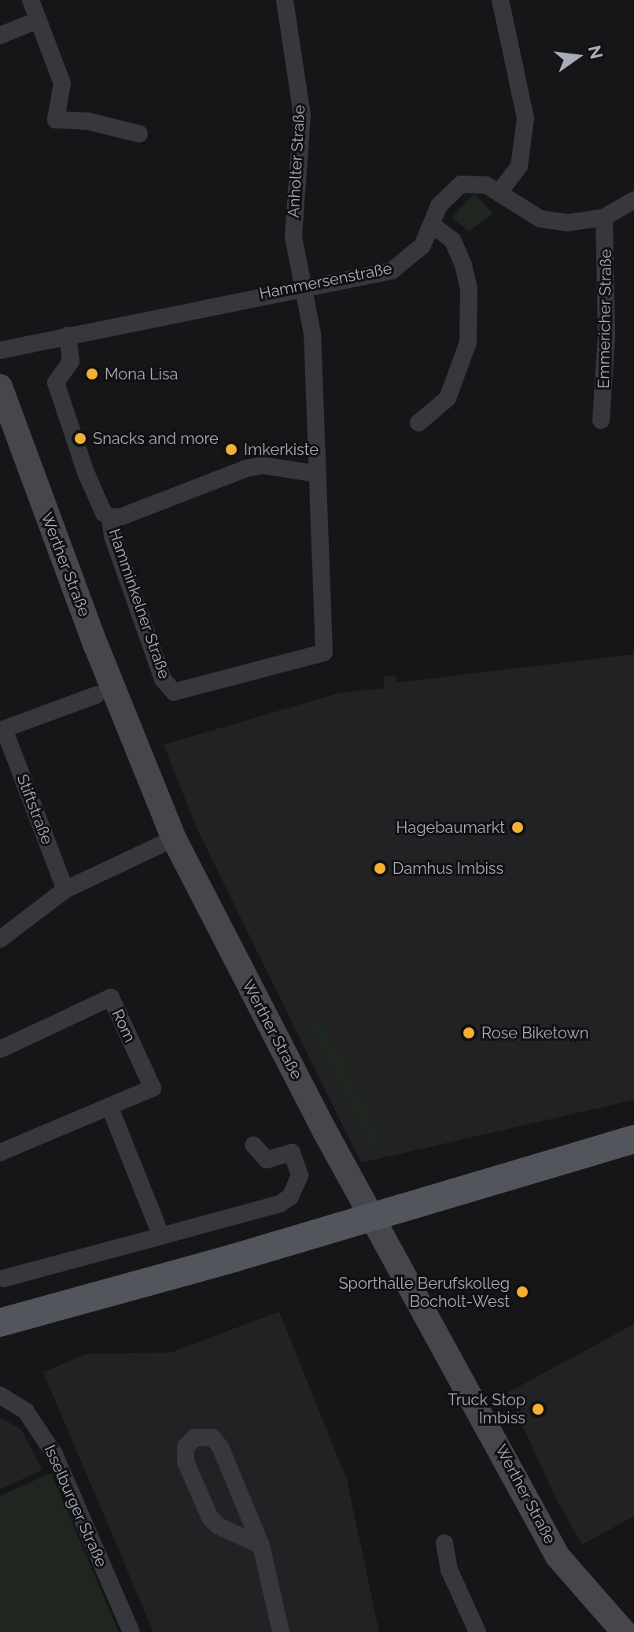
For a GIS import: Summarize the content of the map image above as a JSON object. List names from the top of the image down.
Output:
{
  "streets": {
    "main road": ["Werther Straße"],
    "street": [
      "Anholter Straße",
      "Hammersenstraße",
      "Emmericher Straße",
      "Hamminkelner Straße",
      "Stiftstraße",
      "Rom",
      "Isselburger Straße"
    ]
  },
  "crossings": [
    ["Anholter Straße", "Hammersenstraße"],
    ["Anholter Straße", "Hamminkelner Straße"],
    ["Hammersenstraße", "Emmericher Straße"],
    ["Hammersenstraße", "Hamminkelner Straße"]
  ],
  "places": [
    "Mona Lisa",
    "Snacks and more",
    "Imkerkiste",
    "Hagebaumarkt",
    "Damhus Imbiss",
    "Rose Biketown",
    "Sporthalle Berufskolleg Bocholt-West",
    "Truck Stop Imbiss"
  ],
  "north": "right"
}
